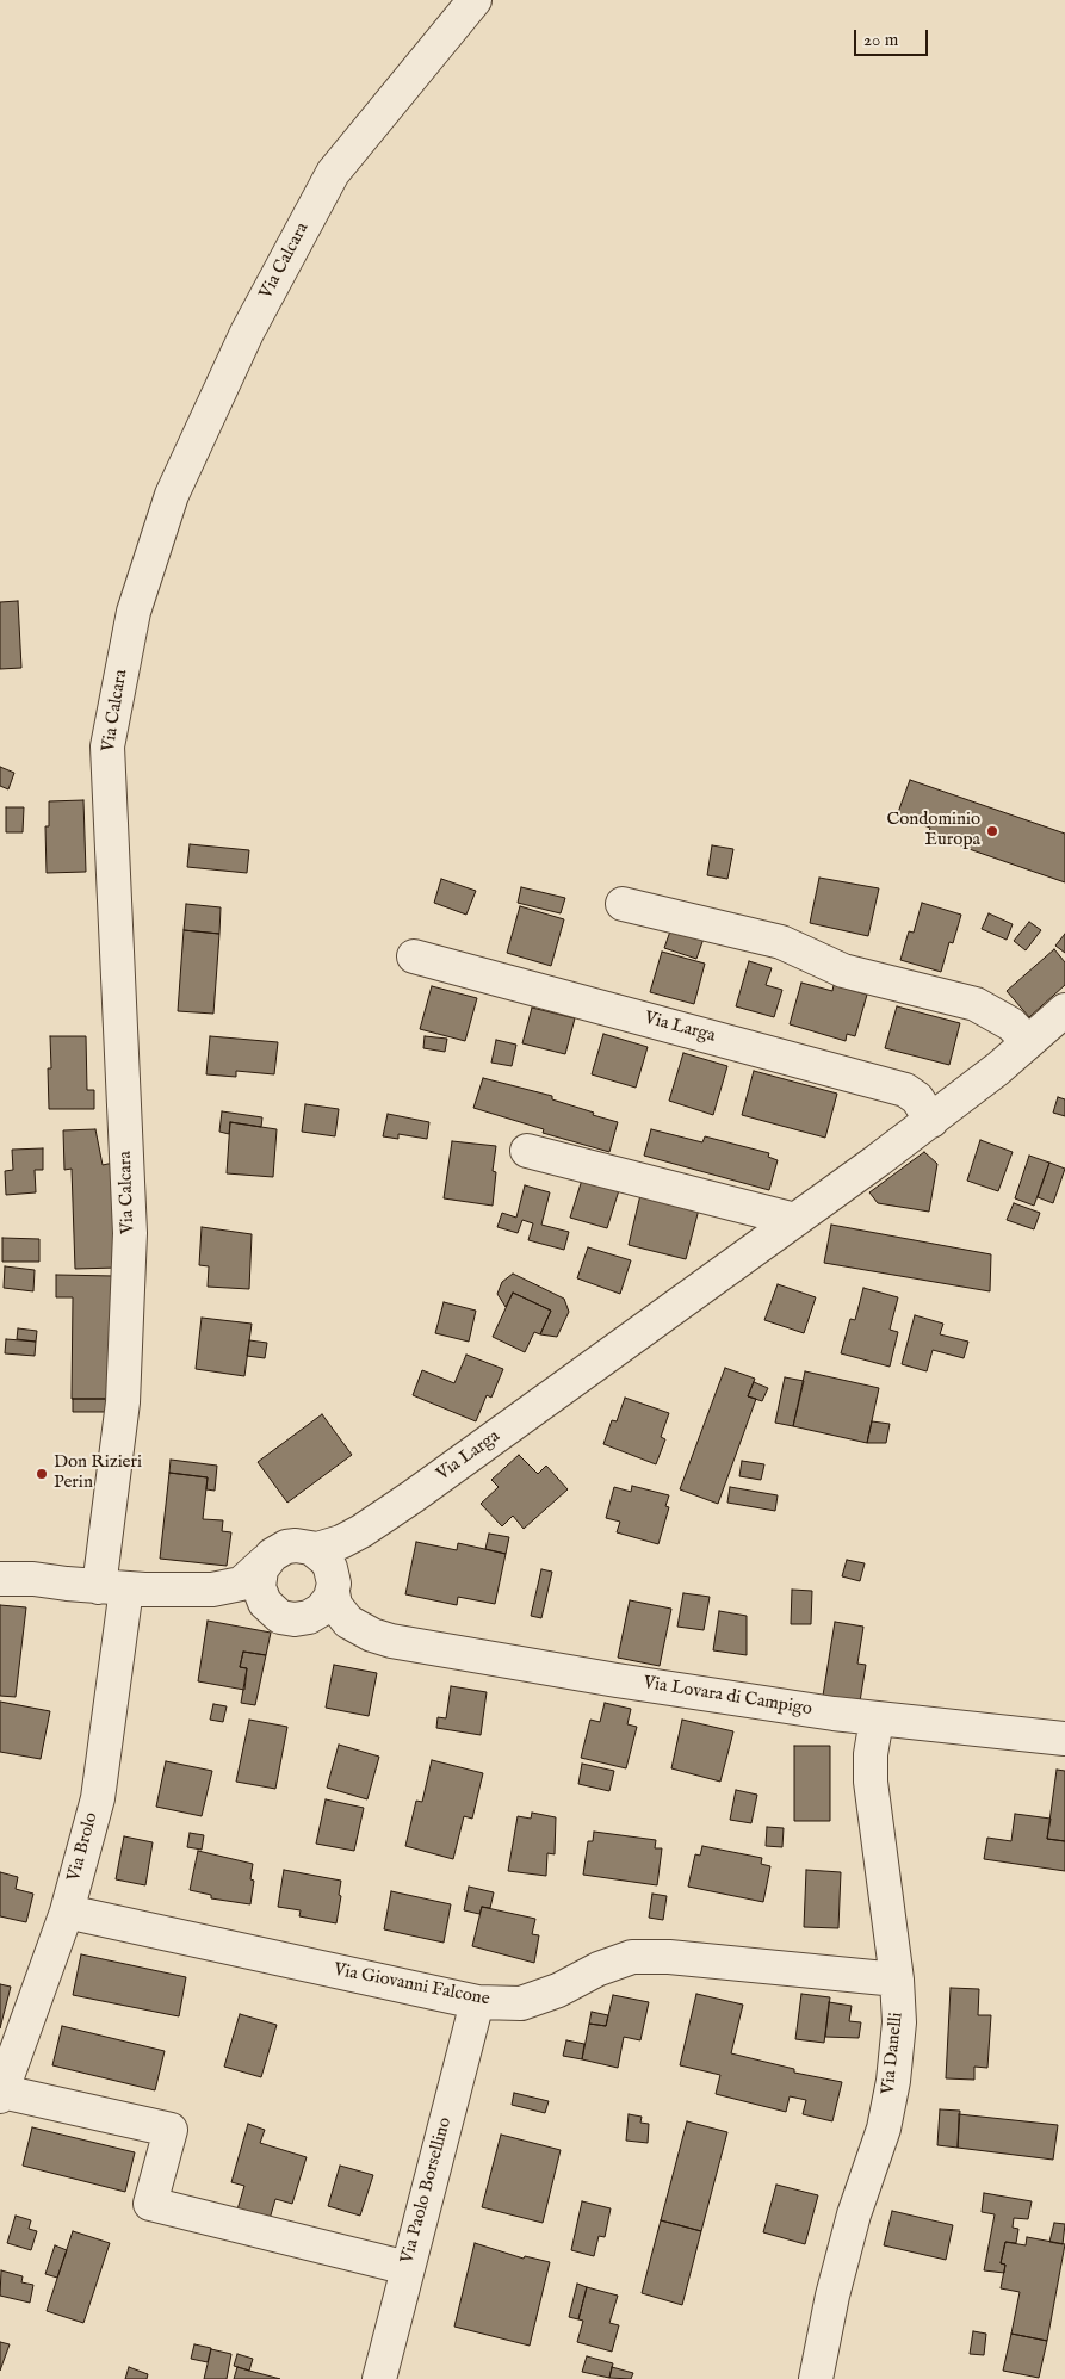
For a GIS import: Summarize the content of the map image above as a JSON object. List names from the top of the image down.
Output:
{
  "streets": {
    "street": [
      "Via Calcara",
      "Via Larga",
      "Via Lovara di Campigo",
      "Via Brolo",
      "Via Giovanni Falcone",
      "Via Danelli",
      "Via Paolo Borsellino"
    ]
  },
  "crossings": [
    ["Via Calcara", "Via Lovara di Campigo"],
    ["Via Calcara", "Via Brolo"],
    ["Via Larga", "Via Lovara di Campigo"],
    ["Via Lovara di Campigo", "Via Brolo"],
    ["Via Lovara di Campigo", "Via Danelli"],
    ["Via Brolo", "Via Giovanni Falcone"],
    ["Via Giovanni Falcone", "Via Danelli"],
    ["Via Giovanni Falcone", "Via Paolo Borsellino"]
  ],
  "places": ["Condominio Europa", "Don Rizieri Perin"],
  "scale_bar": "20 m"
}
